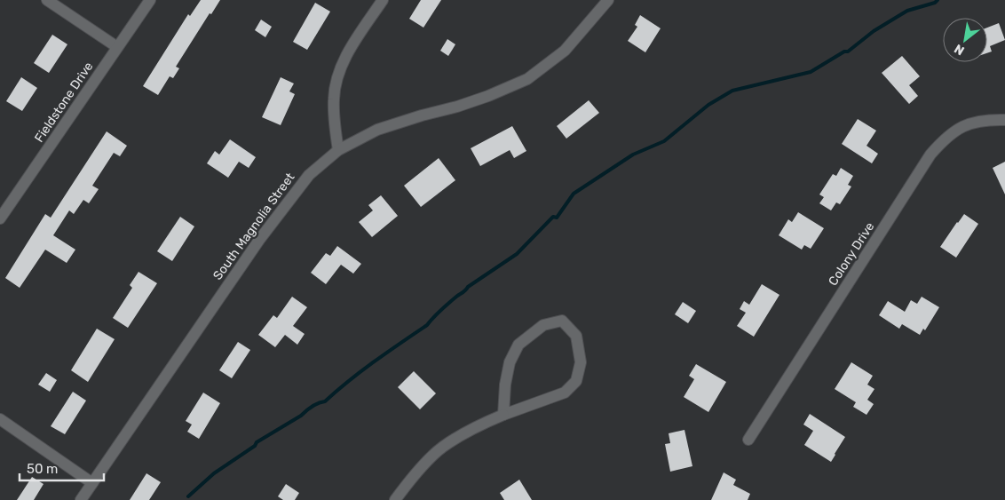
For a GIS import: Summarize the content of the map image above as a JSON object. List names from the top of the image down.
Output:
{
  "streets": {
    "street": ["Fieldstone Drive", "South Magnolia Street", "Colony Drive"]
  },
  "scale_bar": "50 m",
  "north": "bottom left"
}
